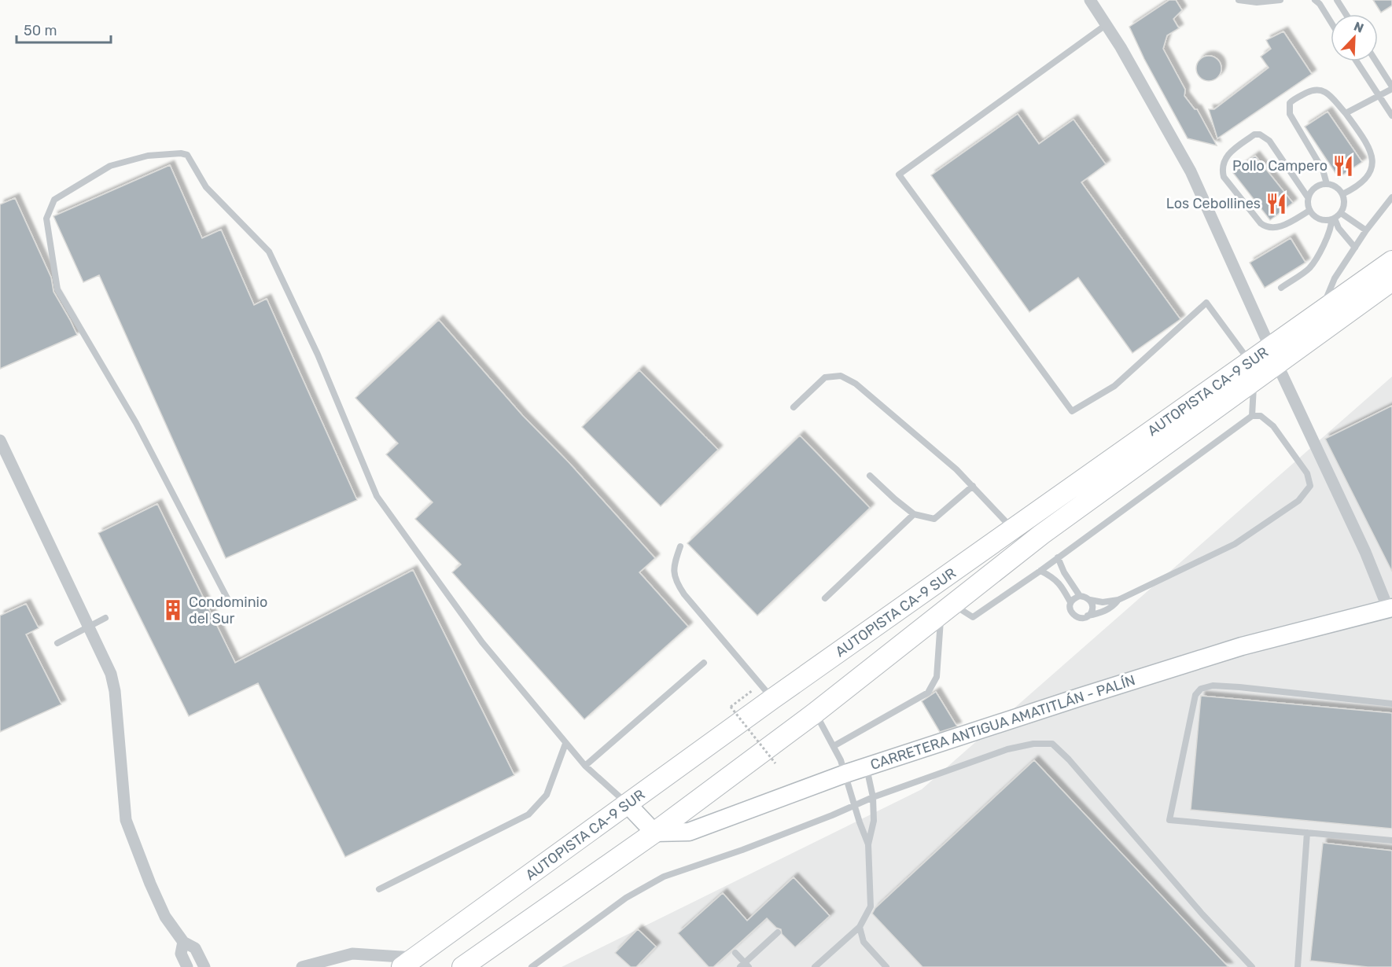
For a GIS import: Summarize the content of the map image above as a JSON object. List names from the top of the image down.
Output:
{
  "streets": {
    "highway": ["AUTOPISTA CA-9 SUR"],
    "main road": ["CARRETERA ANTIGUA AMATITLÁN - PALÍN"]
  },
  "crossings": [
    ["AUTOPISTA CA-9 SUR", "CARRETERA ANTIGUA AMATITLÁN - PALÍN"]
  ],
  "places": {
    "restaurant": ["Pollo Campero", "Los Cebollines"],
    "building": ["Condominio del Sur"]
  },
  "scale_bar": "50 m",
  "north": "top right"
}
